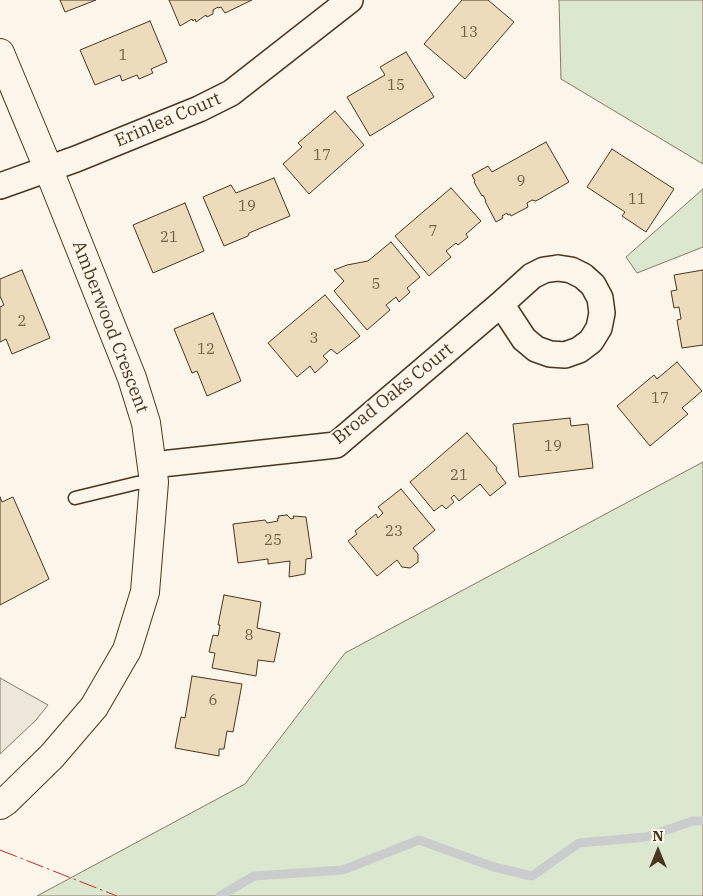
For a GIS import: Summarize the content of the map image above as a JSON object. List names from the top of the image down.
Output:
{
  "streets": {
    "street": ["Erinlea Court", "Amberwood Crescent", "Broad Oaks Court"]
  },
  "crossings": [
    ["Erinlea Court", "Amberwood Crescent"],
    ["Amberwood Crescent", "Broad Oaks Court"]
  ],
  "house_numbers": [
    "13",
    "1",
    "15",
    "17",
    "9",
    "11",
    "19",
    "7",
    "21",
    "5",
    "2",
    "3",
    "12",
    "17",
    "19",
    "21",
    "23",
    "25",
    "8",
    "6"
  ],
  "north": "top"
}
